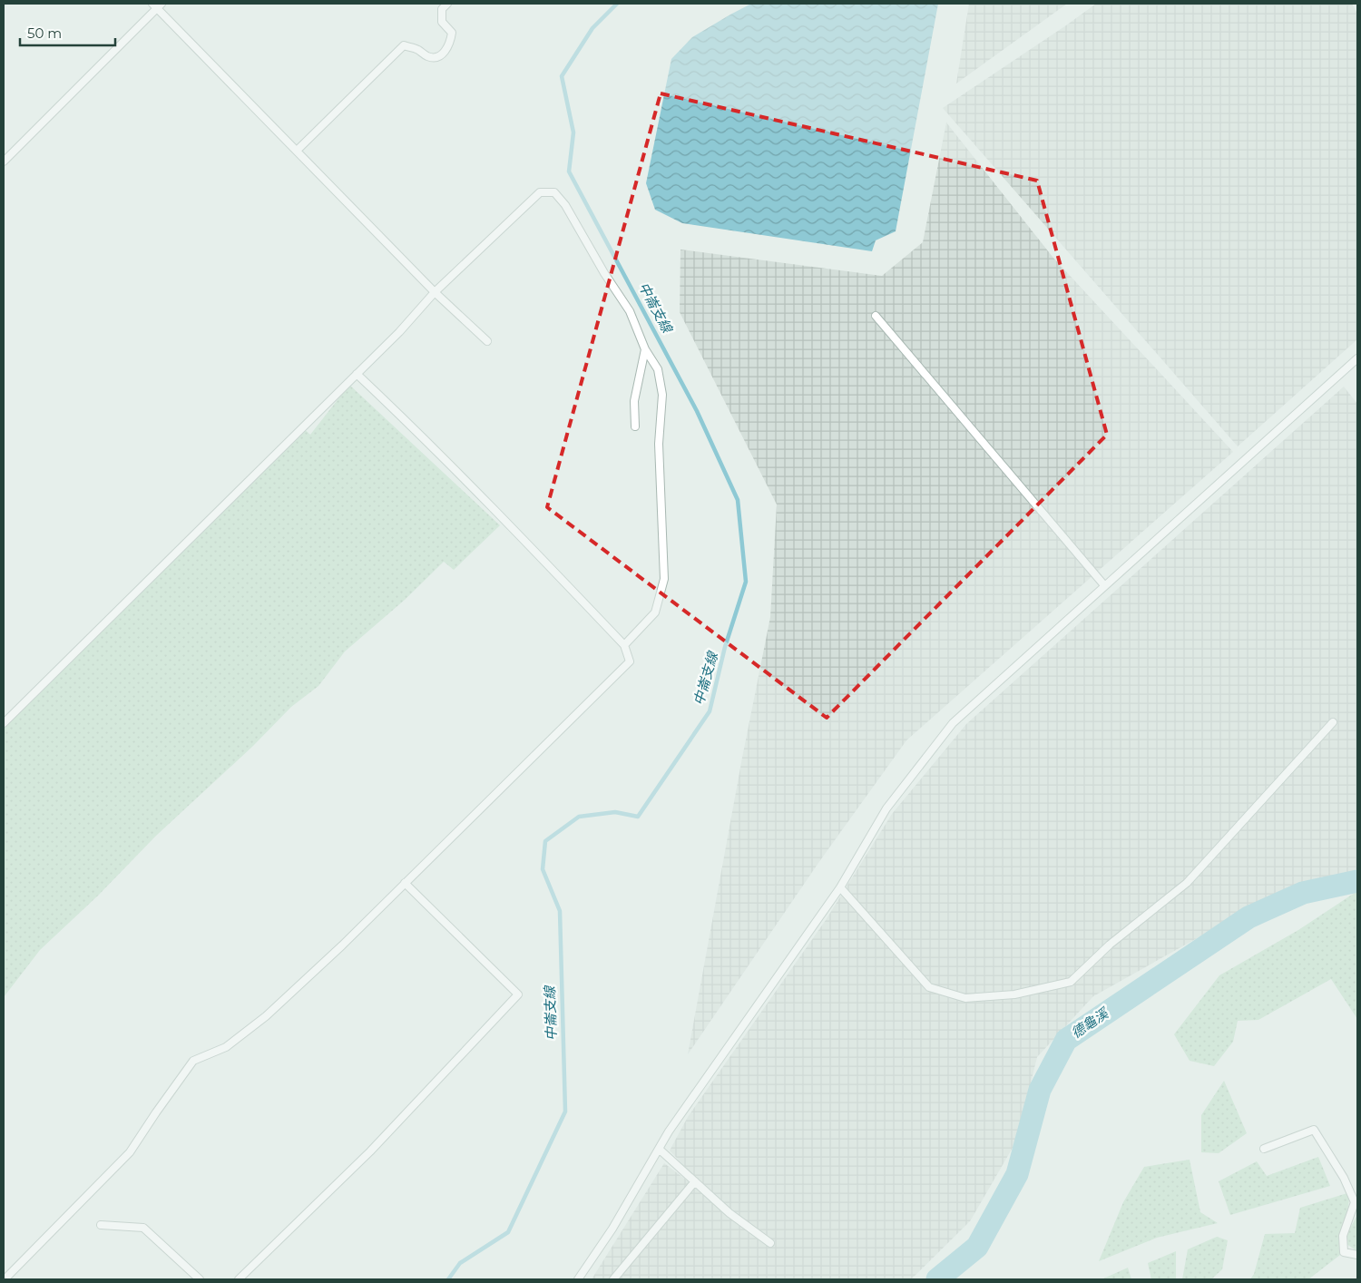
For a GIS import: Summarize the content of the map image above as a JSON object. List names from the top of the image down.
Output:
{
  "water": ["中崙支線", "德龜溪"],
  "scale_bar": "50 m"
}
